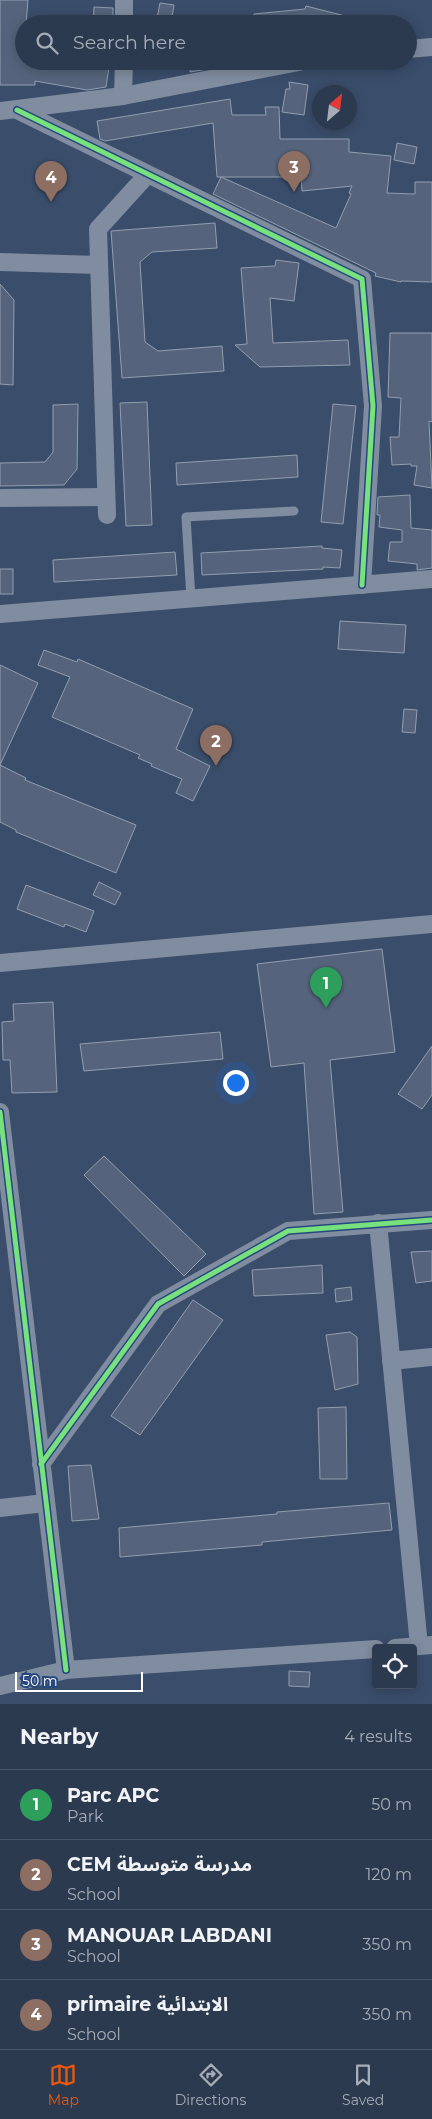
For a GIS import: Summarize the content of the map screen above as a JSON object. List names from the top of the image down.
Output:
{
  "scale_bar": "50 m",
  "north": "top right",
  "page": {
    "search": "Search here",
    "pins": [
      "3",
      "4",
      "2",
      "1"
    ],
    "scale": "50 m",
    "heading": ["Nearby", "4 results"],
    "list": [
      {
        "mark": "1",
        "name": "Parc APC",
        "note": "Park",
        "value": "50 m"
      },
      {
        "mark": "2",
        "name": "CEM مدرسة متوسطة",
        "note": "School",
        "value": "120 m"
      },
      {
        "mark": "3",
        "name": "MANOUAR LABDANI",
        "note": "School",
        "value": "350 m"
      },
      {
        "mark": "4",
        "name": "primaire الابتدائية",
        "note": "School",
        "value": "350 m"
      }
    ],
    "nav": ["Map", "Directions", "Saved"]
  }
}
